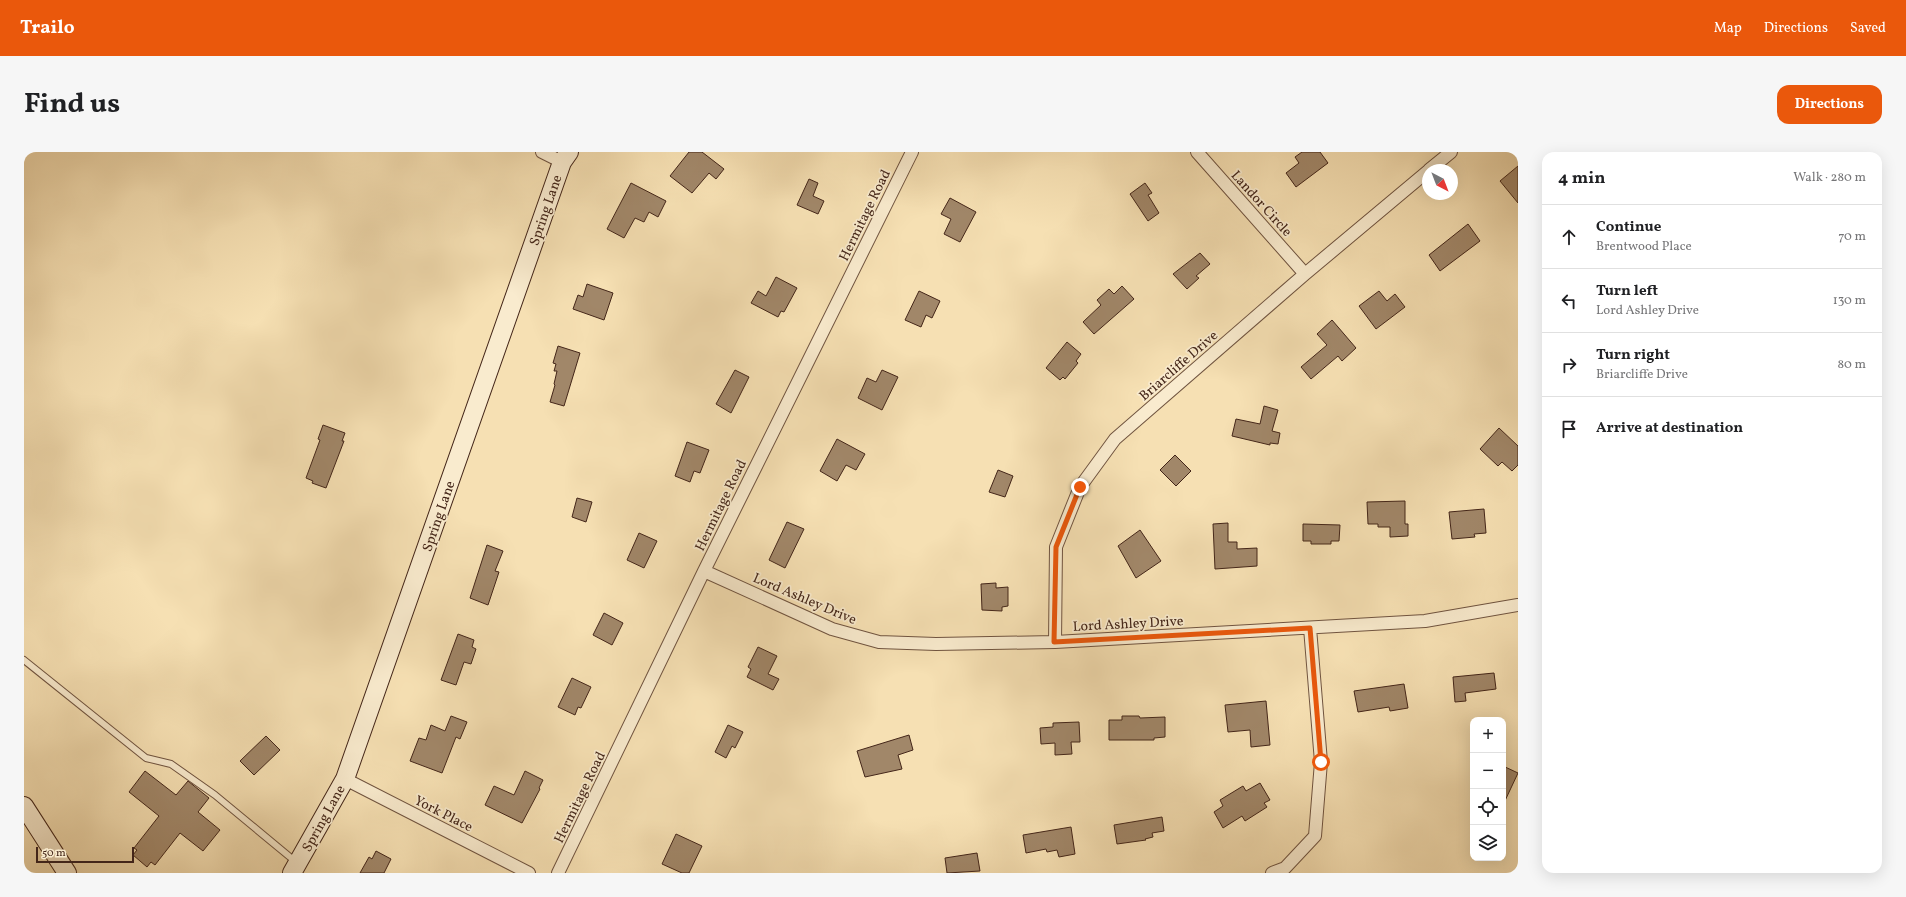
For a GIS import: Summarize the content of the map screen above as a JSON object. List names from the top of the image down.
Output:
{
  "streets": {
    "street": [
      "Landor Circle",
      "Spring Lane",
      "Hermitage Road",
      "Briarcliffe Drive",
      "Lord Ashley Drive",
      "York Place"
    ]
  },
  "crossings": [
    ["Landor Circle", "Briarcliffe Drive"],
    ["Spring Lane", "York Place"],
    ["Hermitage Road", "Lord Ashley Drive"],
    ["Briarcliffe Drive", "Lord Ashley Drive"]
  ],
  "scale_bar": "50 m",
  "north": "bottom right",
  "page": {
    "header": "Trailo",
    "nav": ["Map", "Directions", "Saved"],
    "title": "Find us",
    "buttons": "Directions",
    "heading": ["4 min", "Walk · 280 m"],
    "list": [
      ["Continue", "Brentwood Place", "70 m"],
      ["Turn left", "Lord Ashley Drive", "130 m"],
      ["Turn right", "Briarcliffe Drive", "80 m"],
      "Arrive at destination"
    ],
    "map_buttons": ["+", "−"],
    "scale": "50 m"
  }
}
